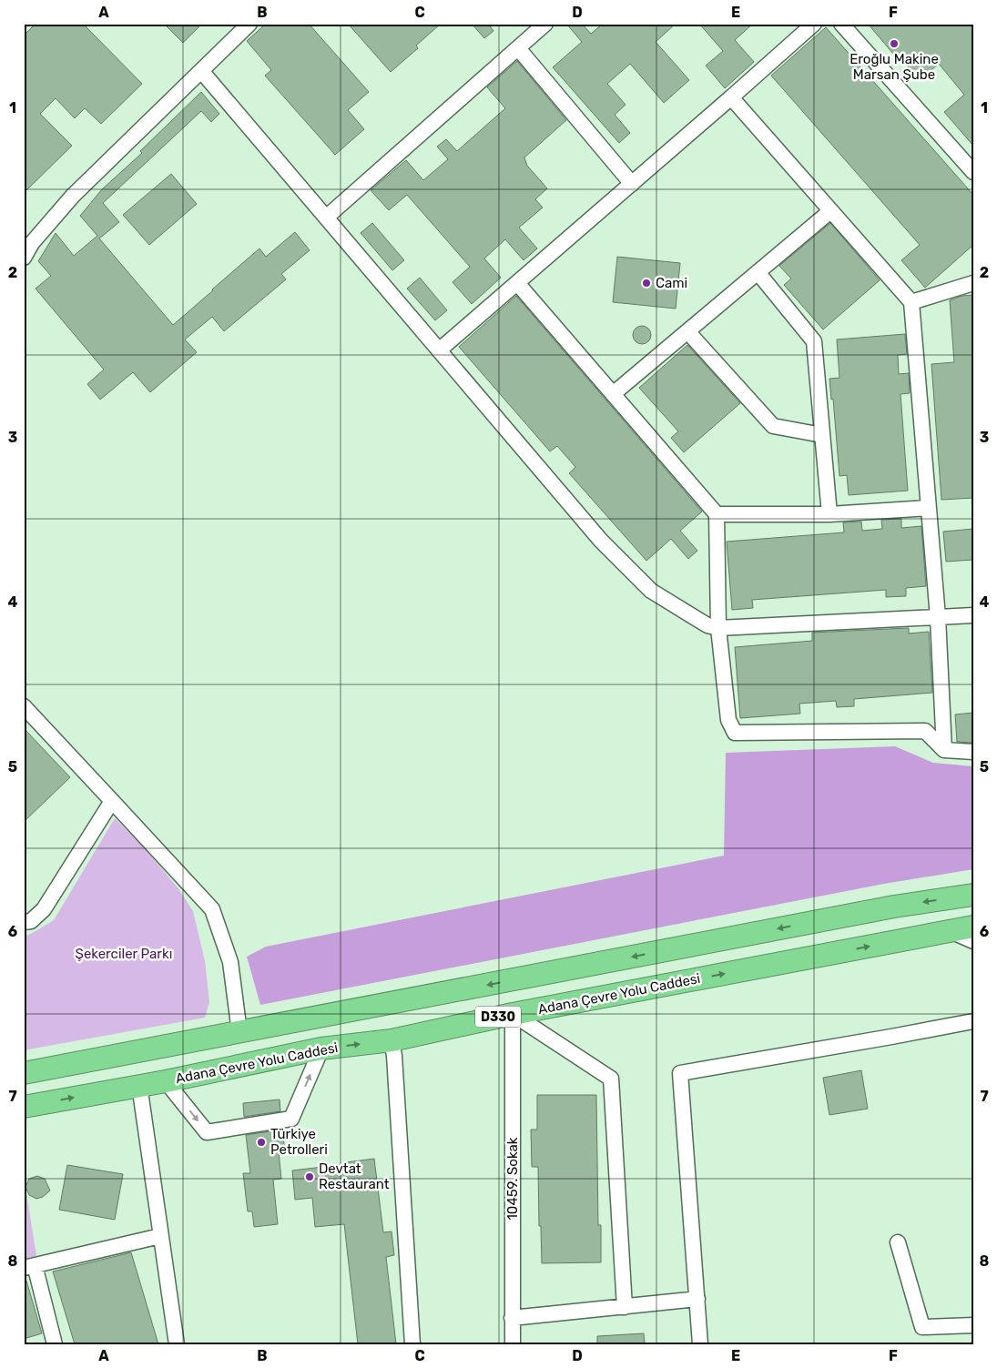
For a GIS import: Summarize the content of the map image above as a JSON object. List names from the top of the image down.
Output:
{
  "streets": {
    "highway": ["Adana Çevre Yolu Caddesi", "D330"],
    "street": ["10459. Sokak"]
  },
  "crossings": [
    ["Adana Çevre Yolu Caddesi", "10459. Sokak"]
  ],
  "parks": ["Şekerciler Parkı"],
  "places": [
    "Eroğlu Makine Marsan Şube",
    "Cami",
    "Türkiye Petrolleri",
    "Devtat Restaurant"
  ],
  "grid": {
    "columns": [
      "A",
      "B",
      "C",
      "D",
      "E",
      "F"
    ],
    "rows": [
      "1",
      "2",
      "3",
      "4",
      "5",
      "6",
      "7",
      "8"
    ]
  }
}
